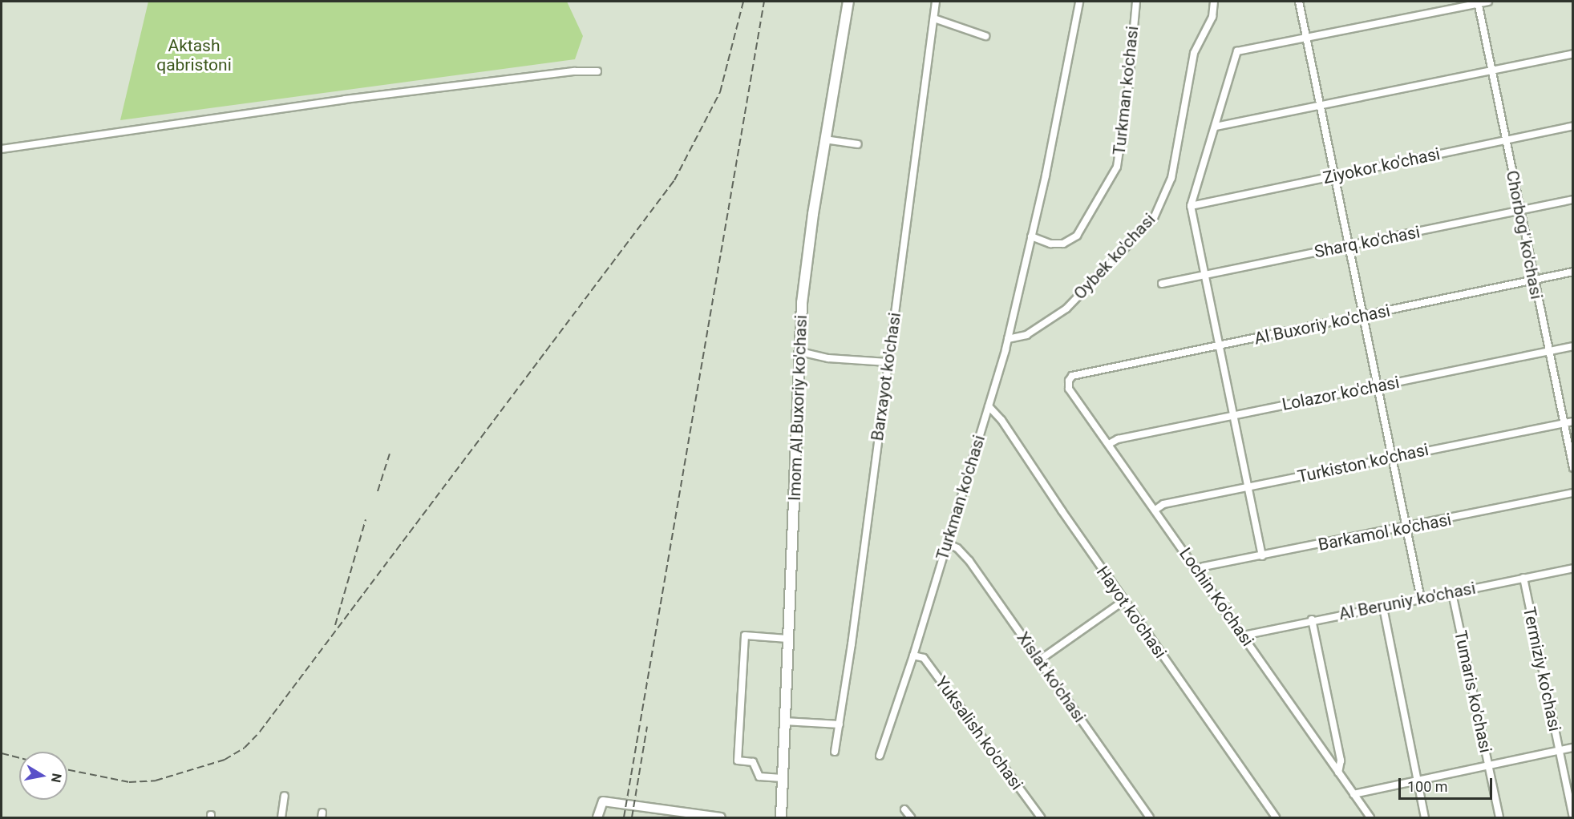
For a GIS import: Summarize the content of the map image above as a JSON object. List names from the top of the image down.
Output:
{
  "streets": {
    "main road": ["Imom Al Buxoriy ko'chasi"],
    "street": [
      "Turkman ko'chasi",
      "Ziyokor ko'chasi",
      "Chorbog' ko'chasi",
      "Sharq ko'chasi",
      "Oybek ko'chasi",
      "Al Buxoriy ko'chasi",
      "Barxayot ko'chasi",
      "Lolazor ko'chasi",
      "Turkiston ko'chasi",
      "Barkamol ko'chasi",
      "Lochin Ko'chasi",
      "Al Beruniy ko'chasi",
      "Hayot ko'chasi",
      "Termiziy ko'chasi",
      "Xislat ko'chasi",
      "Tumaris ko'chasi",
      "Yuksalish ko'chasi"
    ]
  },
  "crossings": [
    ["Turkman ko'chasi", "Oybek ko'chasi"],
    ["Turkman ko'chasi", "Hayot ko'chasi"],
    ["Turkman ko'chasi", "Xislat ko'chasi"],
    ["Turkman ko'chasi", "Yuksalish ko'chasi"],
    ["Ziyokor ko'chasi", "Chorbog' ko'chasi"],
    ["Chorbog' ko'chasi", "Sharq ko'chasi"],
    ["Chorbog' ko'chasi", "Al Buxoriy ko'chasi"],
    ["Chorbog' ko'chasi", "Lolazor ko'chasi"],
    ["Chorbog' ko'chasi", "Turkiston ko'chasi"],
    ["Al Buxoriy ko'chasi", "Lochin Ko'chasi"],
    ["Lolazor ko'chasi", "Lochin Ko'chasi"],
    ["Turkiston ko'chasi", "Lochin Ko'chasi"],
    ["Barkamol ko'chasi", "Lochin Ko'chasi"],
    ["Lochin Ko'chasi", "Al Beruniy ko'chasi"],
    ["Al Beruniy ko'chasi", "Termiziy ko'chasi"],
    ["Al Beruniy ko'chasi", "Tumaris ko'chasi"]
  ],
  "parks": ["Aktash qabristoni"],
  "scale_bar": "100 m",
  "north": "right"
}
